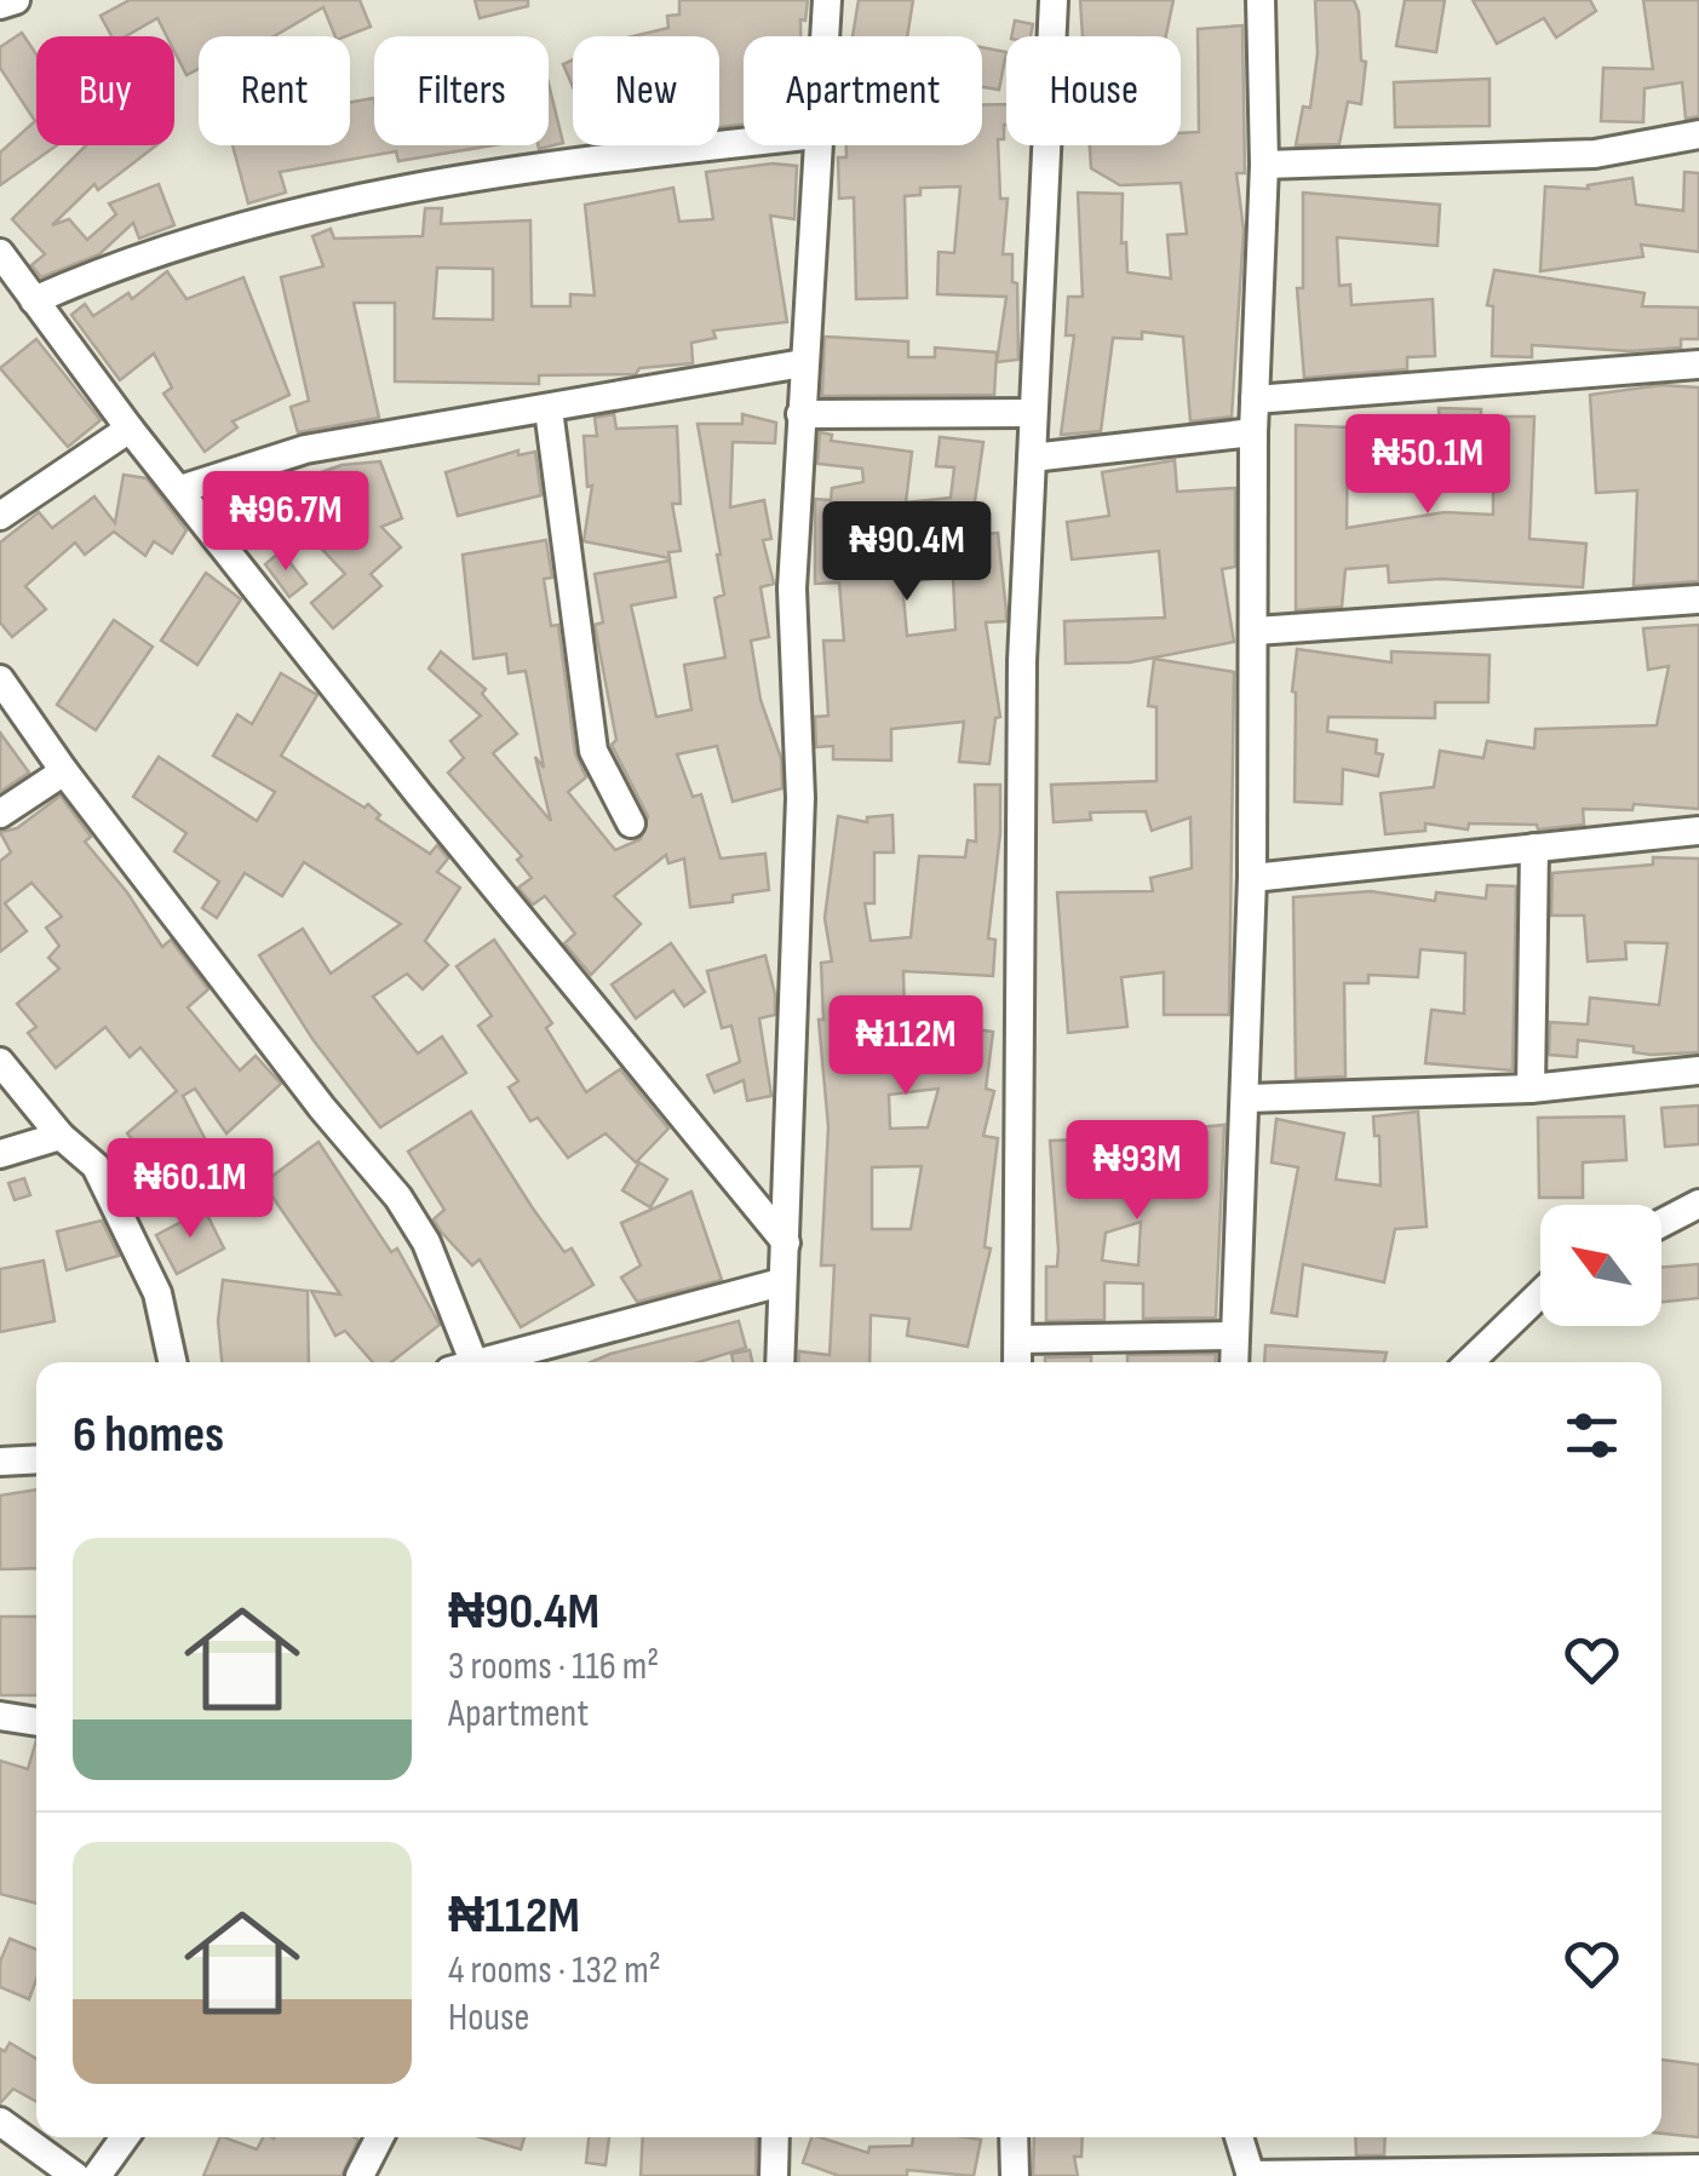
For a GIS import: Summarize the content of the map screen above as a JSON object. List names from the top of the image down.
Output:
{
  "north": "top left",
  "page": {
    "chip": [
      "Buy",
      "Rent",
      "Filters",
      "New",
      "Apartment",
      "House"
    ],
    "price": [
      "₦50.1M",
      "₦96.7M",
      "₦90.4M",
      "₦112M",
      "₦93M",
      "₦60.1M"
    ],
    "heading": "6 homes",
    "list": [
      {
        "name": "₦90.4M",
        "note": "3 rooms · 116 m² · Apartment"
      },
      {
        "name": "₦112M",
        "note": "4 rooms · 132 m² · House"
      }
    ]
  }
}
